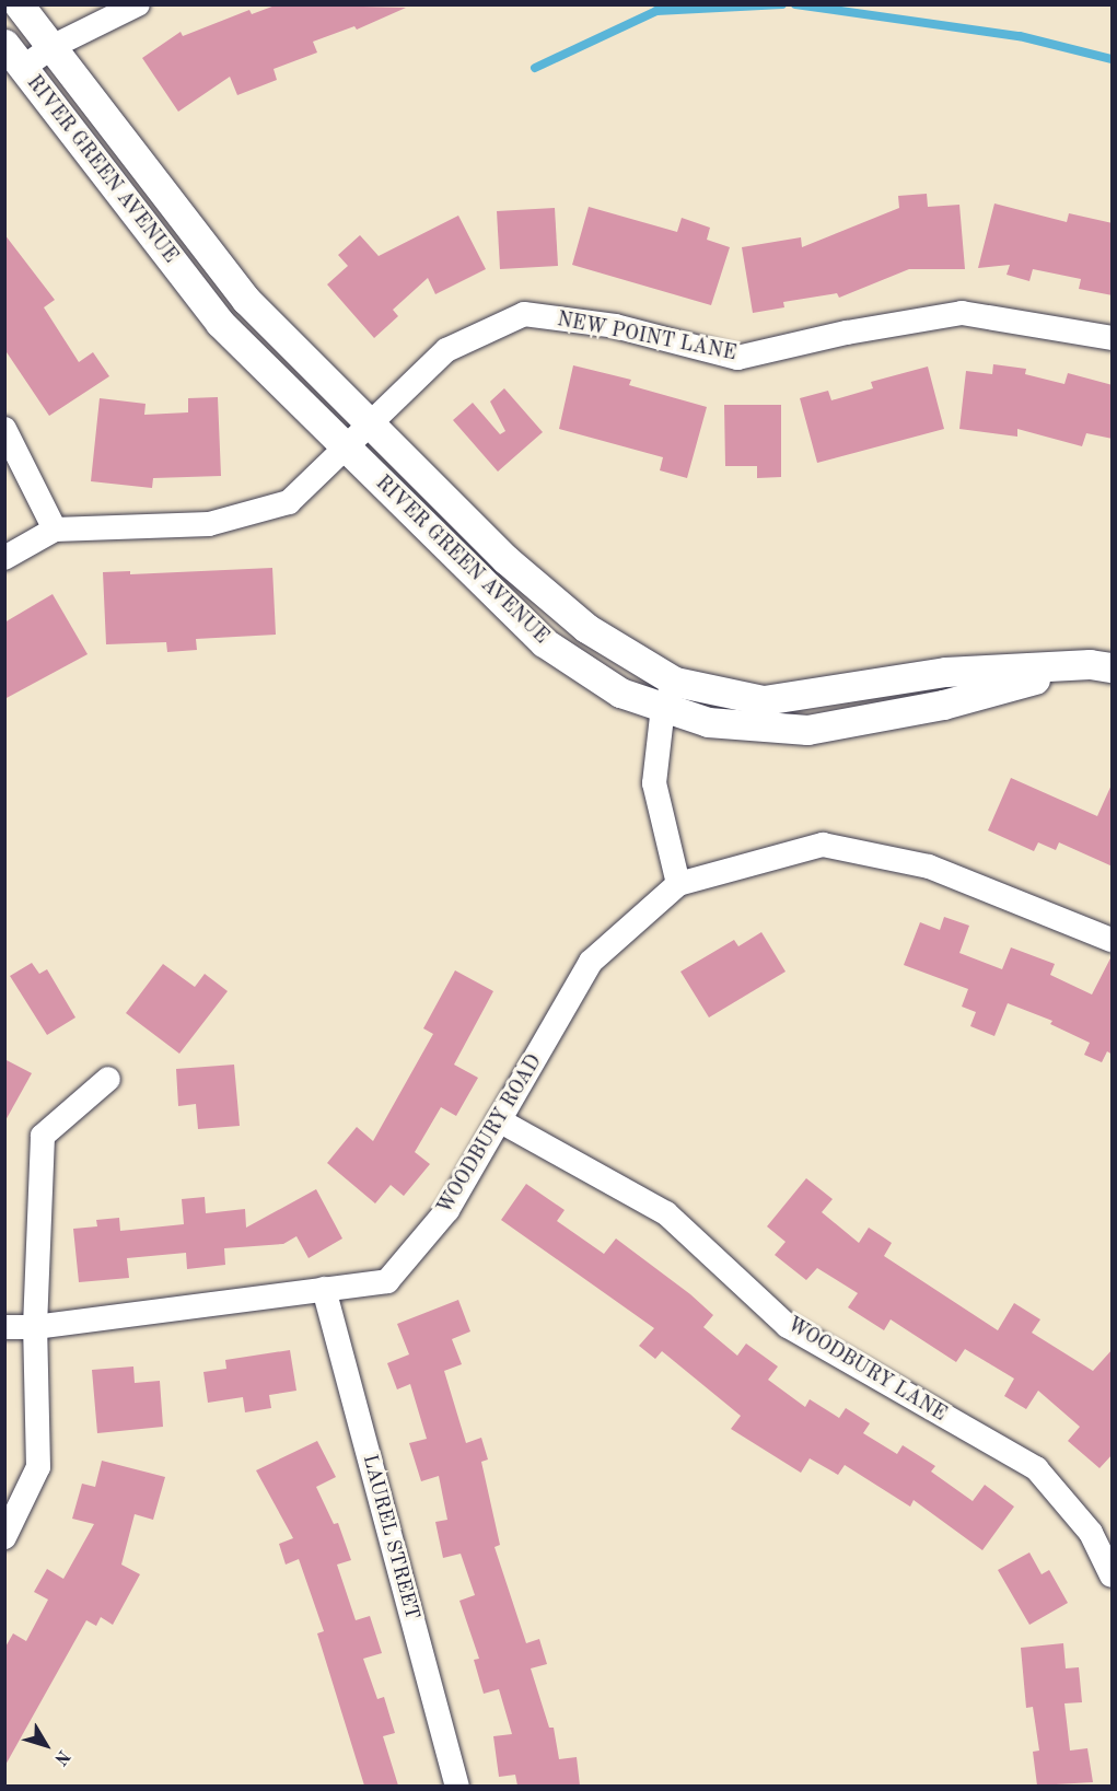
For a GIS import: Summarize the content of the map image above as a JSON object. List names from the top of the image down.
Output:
{
  "streets": {
    "street": [
      "RIVER GREEN AVENUE",
      "NEW POINT LANE",
      "WOODBURY ROAD",
      "WOODBURY LANE",
      "LAUREL STREET"
    ]
  },
  "crossings": [
    ["RIVER GREEN AVENUE", "NEW POINT LANE"],
    ["WOODBURY ROAD", "WOODBURY LANE"],
    ["WOODBURY ROAD", "LAUREL STREET"]
  ],
  "north": "bottom right"
}
